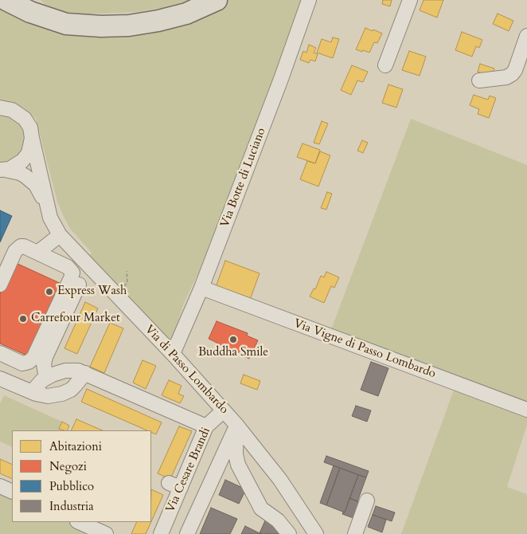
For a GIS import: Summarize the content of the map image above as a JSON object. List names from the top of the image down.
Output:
{
  "streets": {
    "street": [
      "Via Botte di Luciano",
      "Via Vigne di Passo Lombardo",
      "Via di Passo Lombardo",
      "Via Cesare Brandi"
    ]
  },
  "crossings": [
    ["Via Botte di Luciano", "Via Vigne di Passo Lombardo"],
    ["Via Botte di Luciano", "Via di Passo Lombardo"],
    ["Via di Passo Lombardo", "Via Cesare Brandi"]
  ],
  "places": ["Express Wash", "Carrefour Market", "Buddha Smile"],
  "legend": [
    "Abitazioni",
    "Negozi",
    "Pubblico",
    "Industria"
  ]
}
